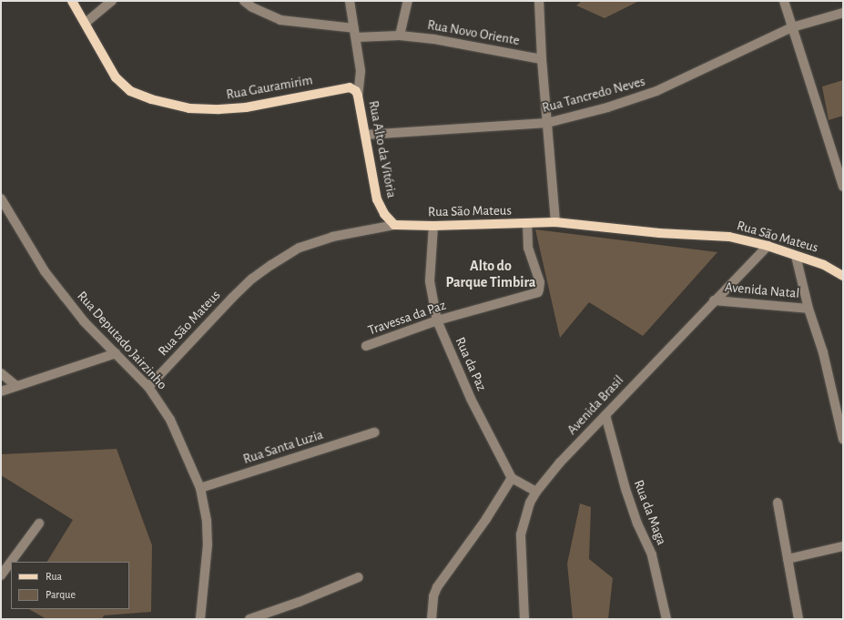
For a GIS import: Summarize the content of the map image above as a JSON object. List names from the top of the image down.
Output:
{
  "streets": {
    "main road": ["Rua Gauramirim", "Rua Alto da Vitória", "Rua São Mateus"],
    "street": [
      "Rua Novo Oriente",
      "Rua Tancredo Neves",
      "Avenida Natal",
      "Travessa da Paz",
      "Rua Deputado Jairzinho",
      "Rua da Paz",
      "Avenida Brasil",
      "Rua Santa Luzia",
      "Rua da Maga"
    ]
  },
  "crossings": [
    ["Rua Novo Oriente", "Rua Alto da Vitória"],
    ["Rua Gauramirim", "Rua Alto da Vitória"],
    ["Rua Tancredo Neves", "Rua Alto da Vitória"],
    ["Rua Alto da Vitória", "Rua São Mateus"],
    ["Rua São Mateus", "Avenida Natal"],
    ["Rua São Mateus", "Travessa da Paz"],
    ["Rua São Mateus", "Rua Deputado Jairzinho"],
    ["Rua São Mateus", "Rua da Paz"],
    ["Rua São Mateus", "Avenida Brasil"],
    ["Avenida Natal", "Avenida Brasil"],
    ["Travessa da Paz", "Rua da Paz"],
    ["Rua Deputado Jairzinho", "Rua Santa Luzia"],
    ["Avenida Brasil", "Rua da Maga"]
  ],
  "districts": ["Alto do Parque Timbira"],
  "legend": ["Rua", "Parque"]
}
